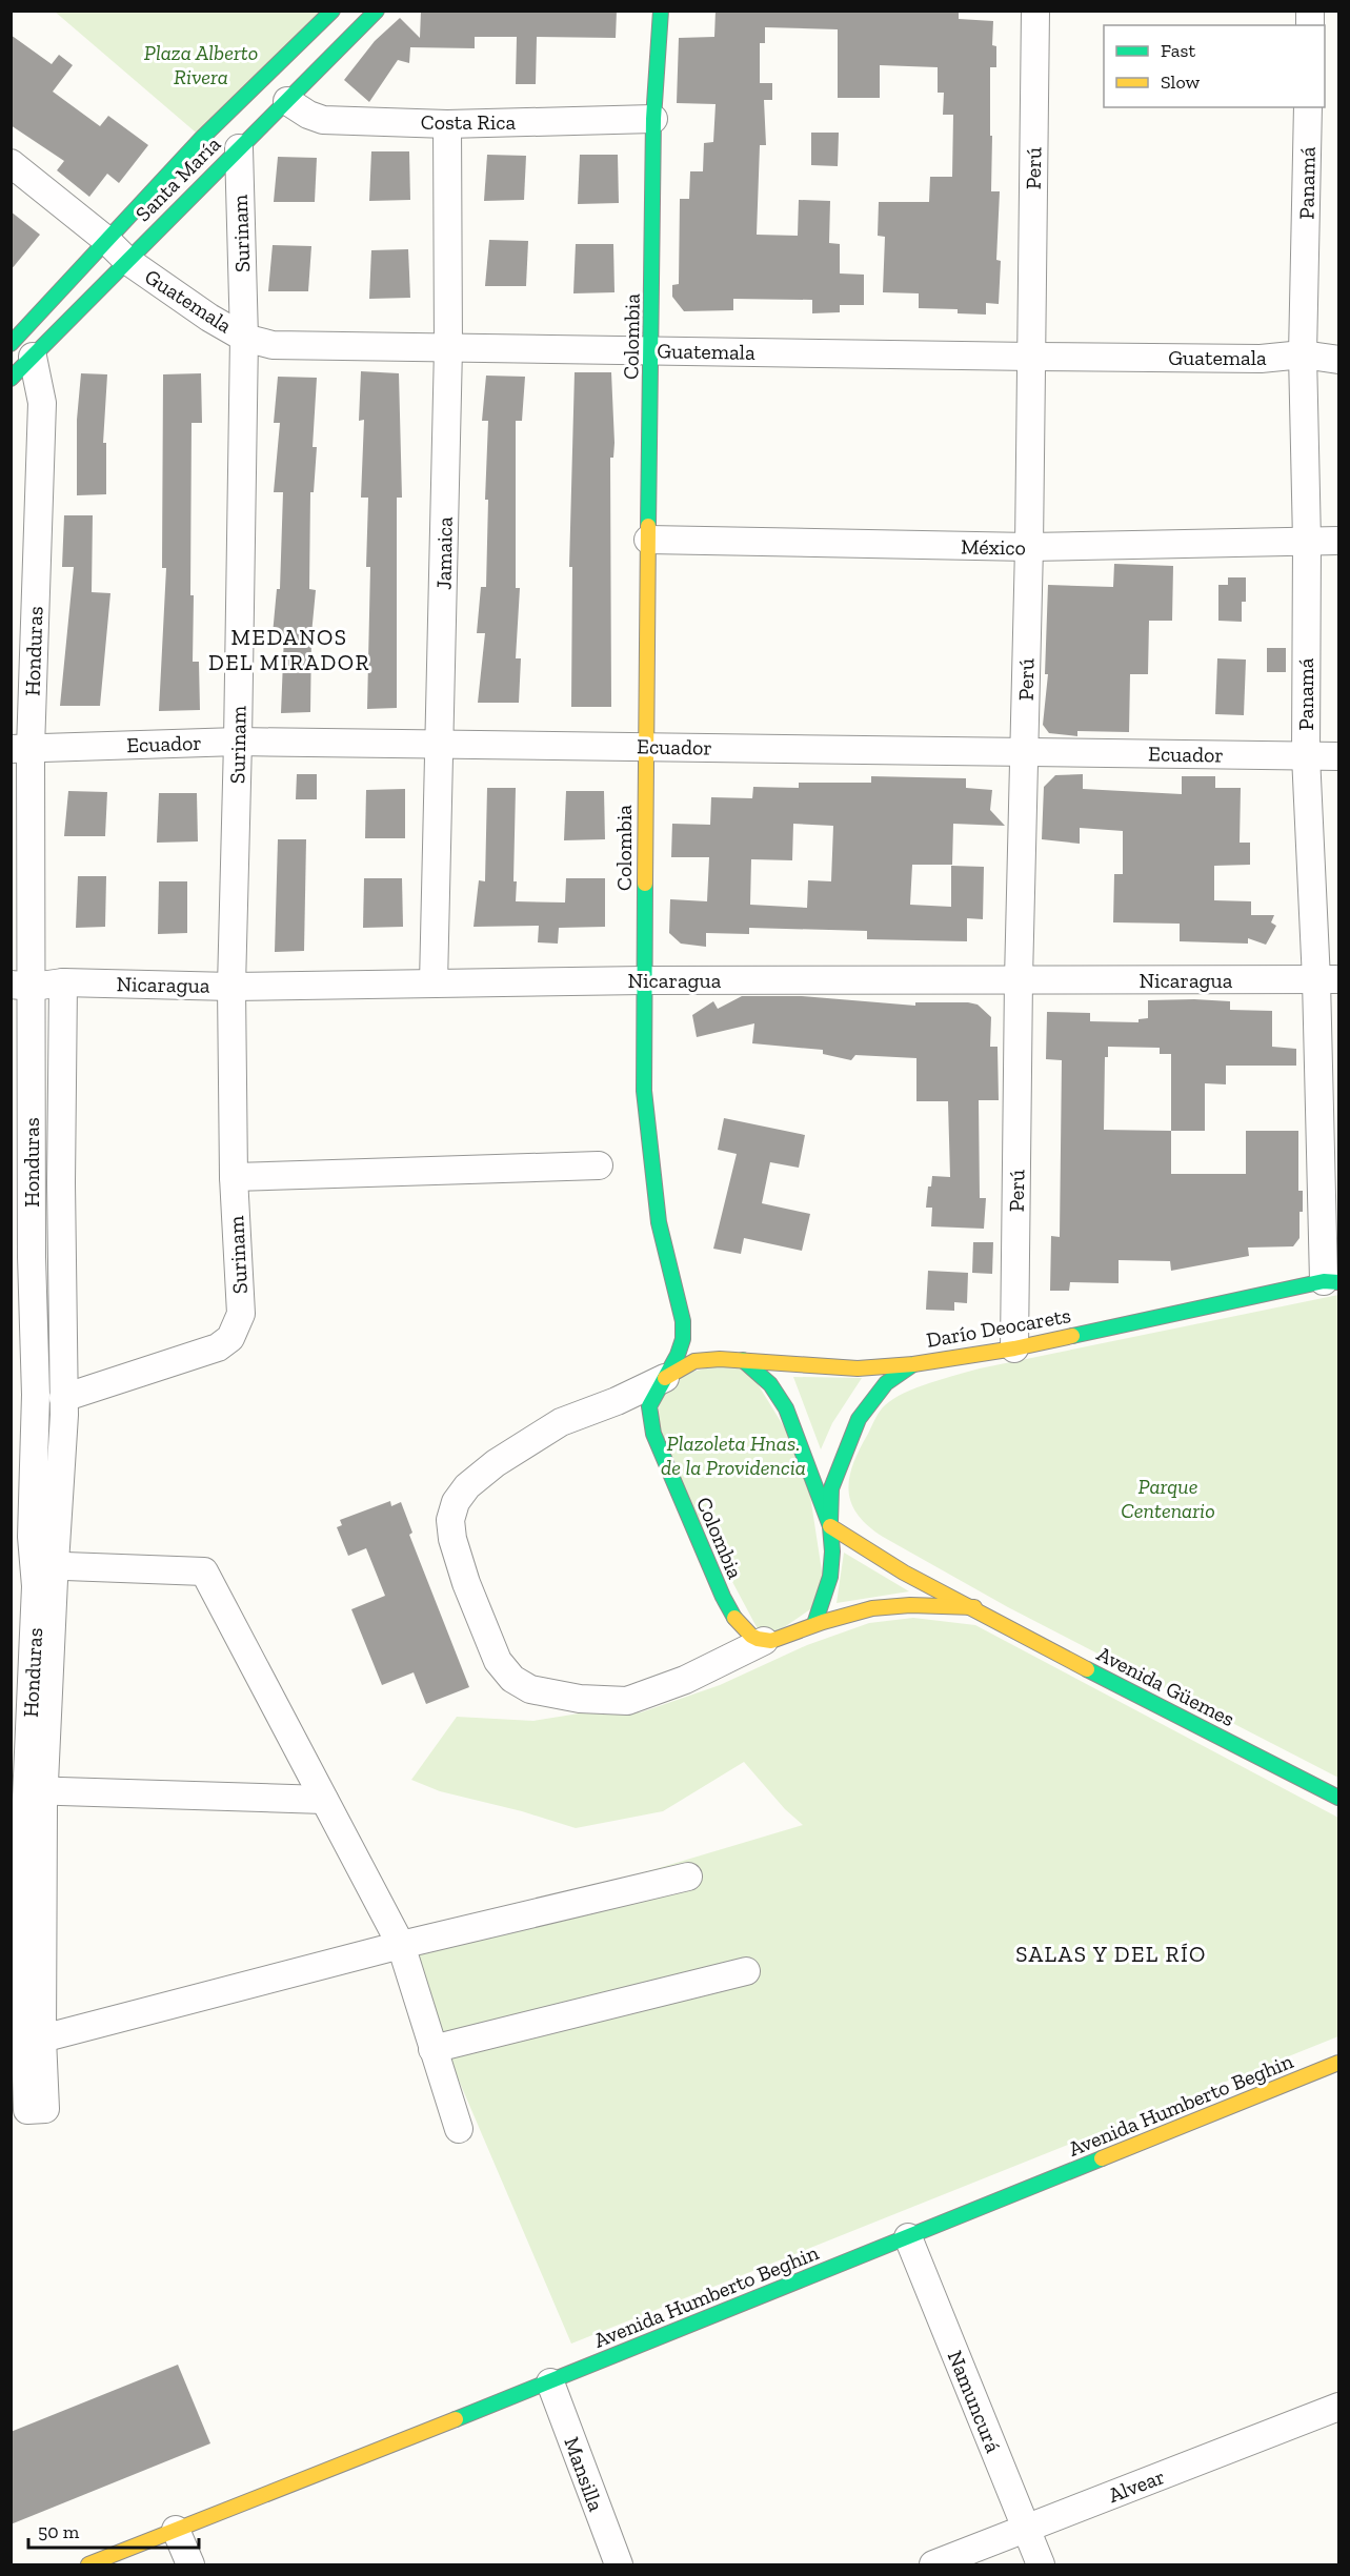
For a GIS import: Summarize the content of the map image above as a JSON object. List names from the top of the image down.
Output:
{
  "streets": {
    "street": [
      "Costa Rica",
      "Perú",
      "Santa María",
      "Panamá",
      "Surinam",
      "Guatemala",
      "Colombia",
      "México",
      "Jamaica",
      "Honduras",
      "Ecuador",
      "Nicaragua",
      "Darío Deocarets",
      "Avenida Güemes",
      "Avenida Humberto Beghin",
      "Namuncurá",
      "Mansilla",
      "Alvear"
    ]
  },
  "crossings": [
    ["Costa Rica", "Santa María"],
    ["Costa Rica", "Colombia"],
    ["Costa Rica", "Jamaica"],
    ["Perú", "Guatemala"],
    ["Perú", "México"],
    ["Perú", "Ecuador"],
    ["Perú", "Nicaragua"],
    ["Perú", "Darío Deocarets"],
    ["Santa María", "Surinam"],
    ["Santa María", "Guatemala"],
    ["Santa María", "Honduras"],
    ["Panamá", "Guatemala"],
    ["Panamá", "México"],
    ["Panamá", "Ecuador"],
    ["Panamá", "Nicaragua"],
    ["Panamá", "Darío Deocarets"],
    ["Surinam", "Guatemala"],
    ["Surinam", "Honduras"],
    ["Surinam", "Ecuador"],
    ["Surinam", "Nicaragua"],
    ["Guatemala", "Colombia"],
    ["Guatemala", "Jamaica"],
    ["Colombia", "México"],
    ["Colombia", "Ecuador"],
    ["Colombia", "Nicaragua"],
    ["Colombia", "Darío Deocarets"],
    ["Jamaica", "Ecuador"],
    ["Jamaica", "Nicaragua"],
    ["Honduras", "Ecuador"],
    ["Honduras", "Nicaragua"],
    ["Avenida Humberto Beghin", "Namuncurá"],
    ["Avenida Humberto Beghin", "Mansilla"],
    ["Namuncurá", "Alvear"]
  ],
  "districts": ["MEDANOS DEL MIRADOR", "SALAS Y DEL RÍO"],
  "parks": ["Plaza Alberto Rivera", "Plazoleta Hnas. de la Providencia", "Parque Centenario"],
  "legend": ["Fast", "Slow"],
  "scale_bar": "50 m"
}
